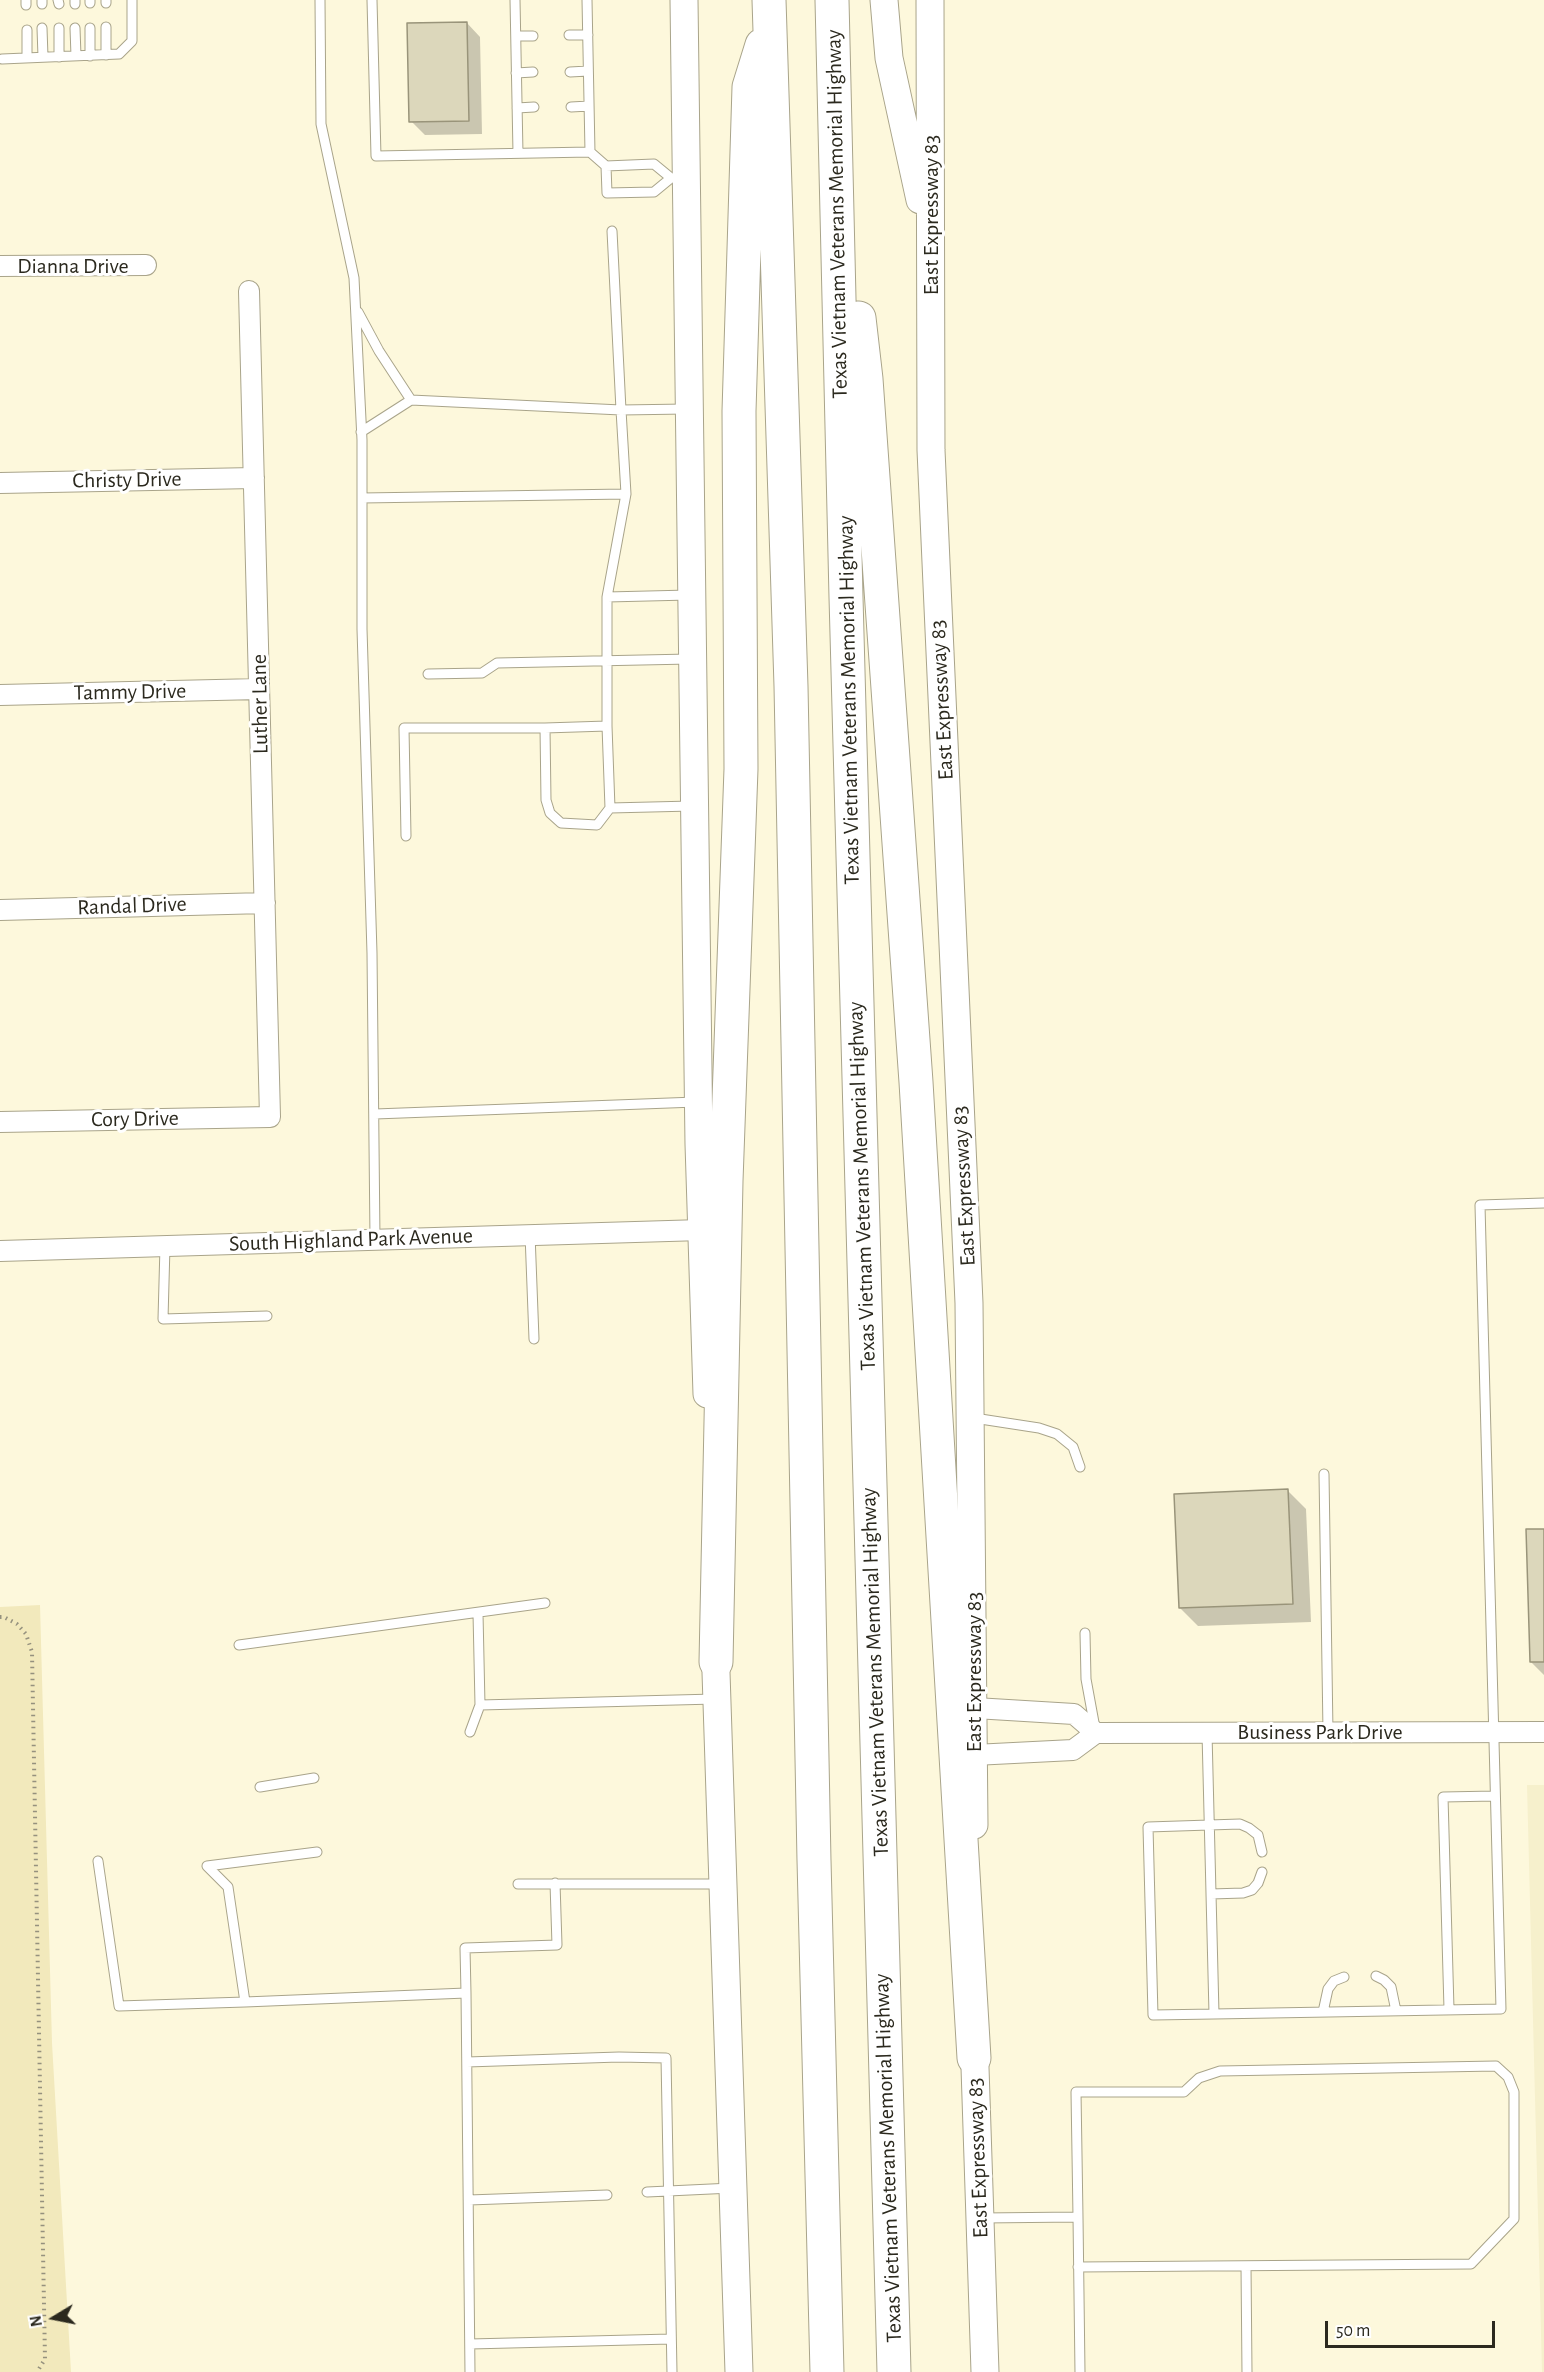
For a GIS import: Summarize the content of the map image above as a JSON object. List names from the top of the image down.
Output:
{
  "streets": {
    "highway": ["Texas Vietnam Veterans Memorial Highway"],
    "main road": ["East Expressway 83"],
    "street": [
      "Dianna Drive",
      "Christy Drive",
      "Tammy Drive",
      "Luther Lane",
      "Randal Drive",
      "Cory Drive",
      "South Highland Park Avenue",
      "Business Park Drive"
    ]
  },
  "crossings": [
    ["Christy Drive", "Luther Lane"],
    ["Tammy Drive", "Luther Lane"],
    ["Luther Lane", "Randal Drive"],
    ["Luther Lane", "Cory Drive"]
  ],
  "scale_bar": "50 m",
  "north": "left"
}
